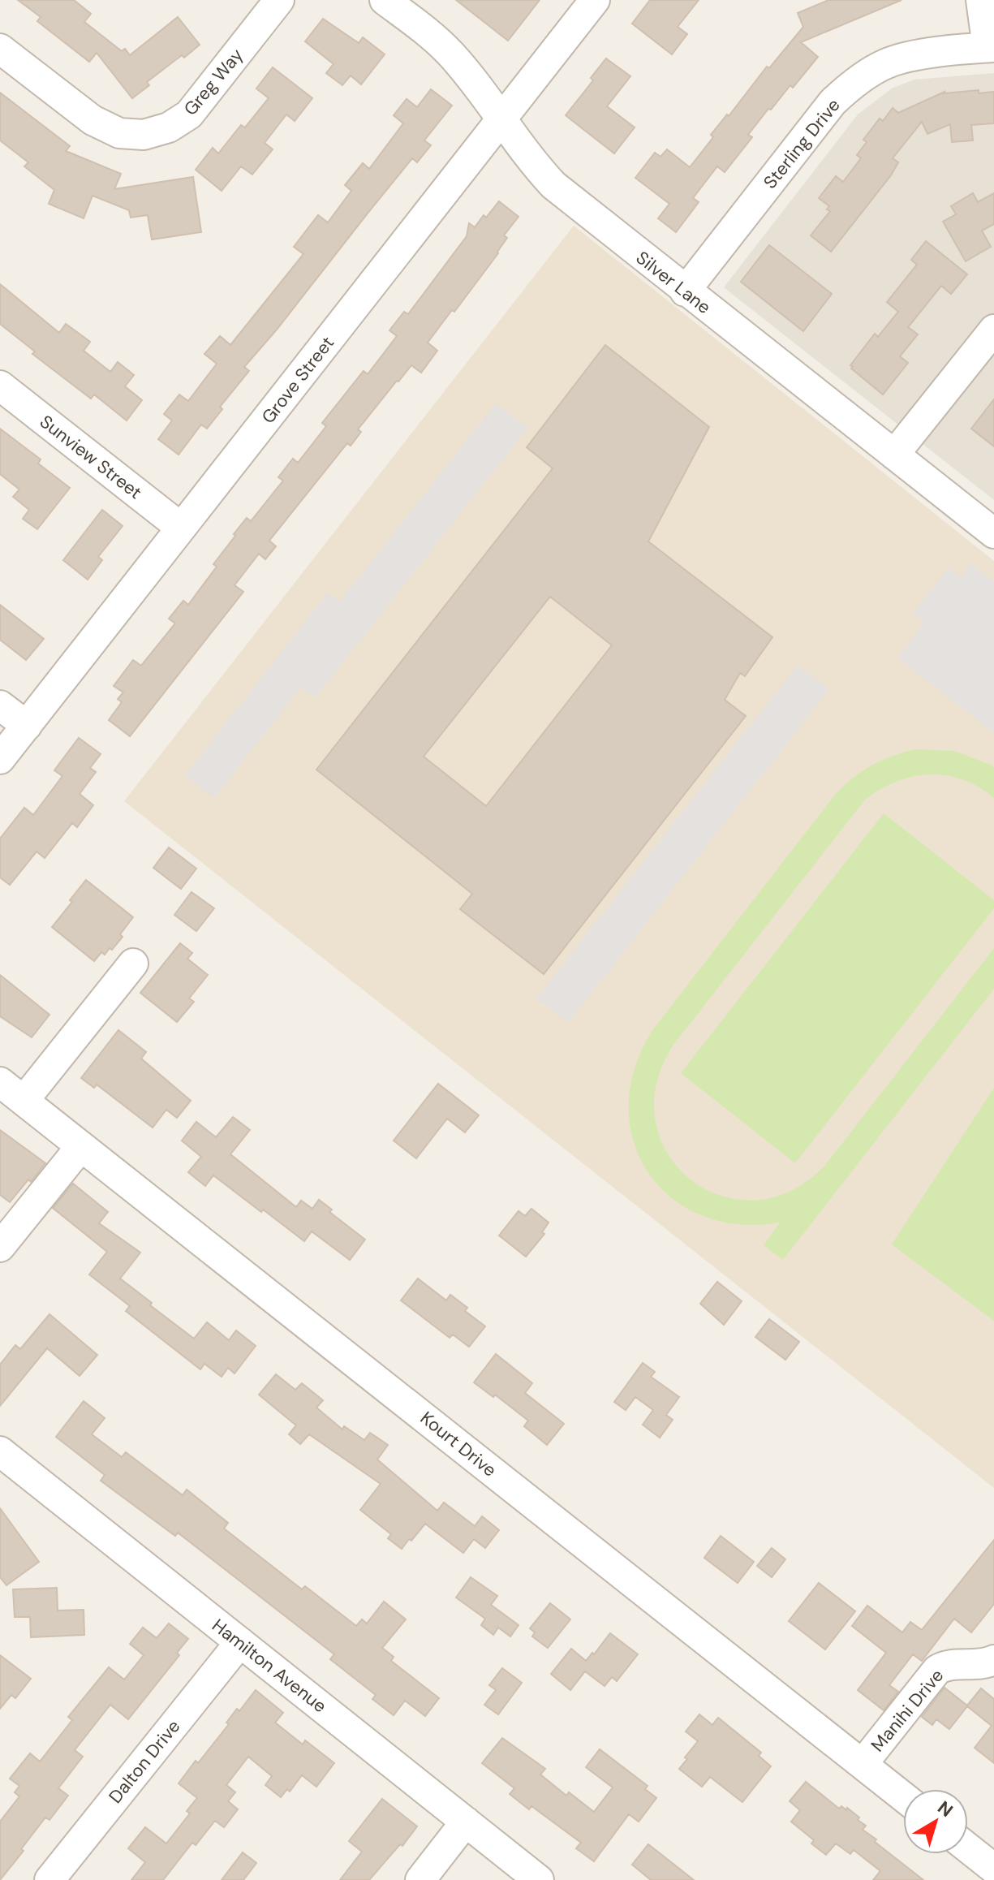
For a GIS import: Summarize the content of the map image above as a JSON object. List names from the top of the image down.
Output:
{
  "streets": {
    "street": [
      "Greg Way",
      "Sterling Drive",
      "Silver Lane",
      "Grove Street",
      "Sunview Street",
      "Kourt Drive",
      "Hamilton Avenue",
      "Manihi Drive",
      "Dalton Drive"
    ]
  },
  "crossings": [
    ["Sterling Drive", "Silver Lane"],
    ["Silver Lane", "Grove Street"],
    ["Grove Street", "Sunview Street"],
    ["Kourt Drive", "Manihi Drive"],
    ["Hamilton Avenue", "Dalton Drive"]
  ],
  "north": "top right"
}
